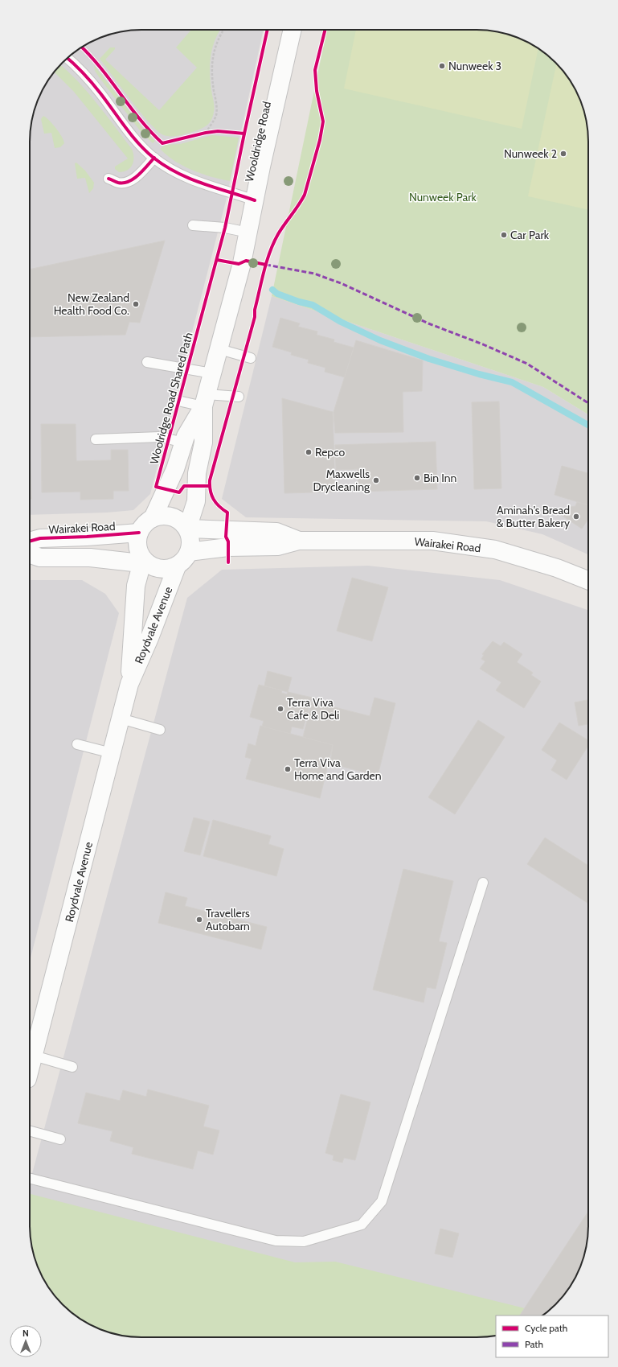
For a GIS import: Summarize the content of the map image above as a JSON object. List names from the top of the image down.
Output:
{
  "streets": {
    "street": ["Wooldridge Road", "Wairakei Road", "Roydvale Avenue"],
    "cycle path": ["Woolridge Road Shared Path"]
  },
  "crossings": [
    ["Wooldridge Road", "Wairakei Road"],
    ["Wooldridge Road", "Roydvale Avenue"],
    ["Wairakei Road", "Roydvale Avenue"]
  ],
  "parks": ["Nunweek Park"],
  "places": [
    "Nunweek 3",
    "Nunweek 2",
    "Car Park",
    "New Zealand Health Food Co.",
    "Repco",
    "Bin Inn",
    "Maxwells Drycleaning",
    "Aminah's Bread & Butter Bakery",
    "Terra Viva Cafe & Deli",
    "Terra Viva Home and Garden",
    "Travellers Autobarn"
  ],
  "legend": ["Cycle path", "Path"],
  "north": "top"
}
